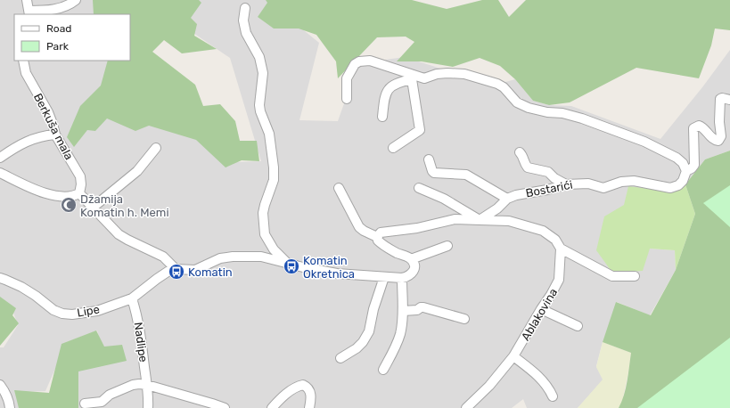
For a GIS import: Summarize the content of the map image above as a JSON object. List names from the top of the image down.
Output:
{
  "streets": {
    "street": [
      "Berkuša mala",
      "Bostarići",
      "Lipe",
      "Ablakovina",
      "Nadlipe"
    ]
  },
  "crossings": [
    ["Lipe", "Nadlipe"]
  ],
  "places": {
    "mosque": ["Džamija Komatin h. Memi"],
    "bus stop": ["Komatin Okretnica", "Komatin"]
  },
  "legend": ["Road", "Park"]
}
